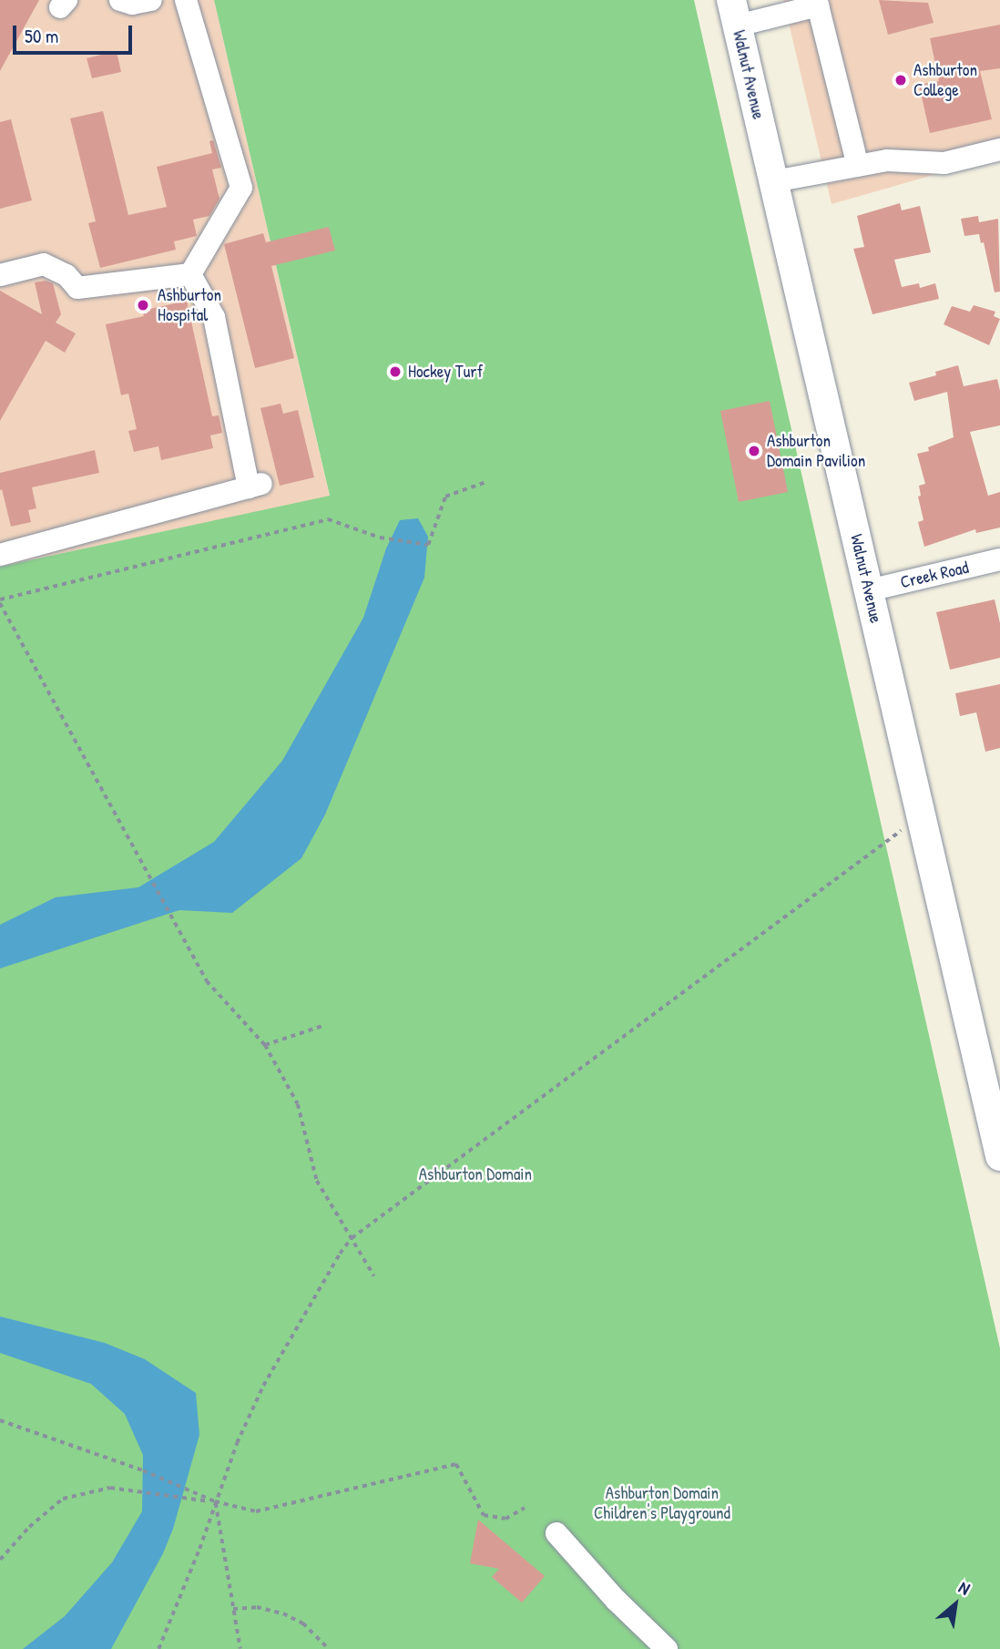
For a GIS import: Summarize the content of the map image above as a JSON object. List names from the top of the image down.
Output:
{
  "streets": {
    "main road": ["Walnut Avenue"],
    "street": ["Creek Road"]
  },
  "crossings": [
    ["Walnut Avenue", "Creek Road"]
  ],
  "parks": ["Ashburton Domain", "Ashburton Domain Children's Playground"],
  "places": [
    "Ashburton College",
    "Ashburton Hospital",
    "Hockey Turf",
    "Ashburton Domain Pavilion"
  ],
  "scale_bar": "50 m",
  "north": "top right"
}
